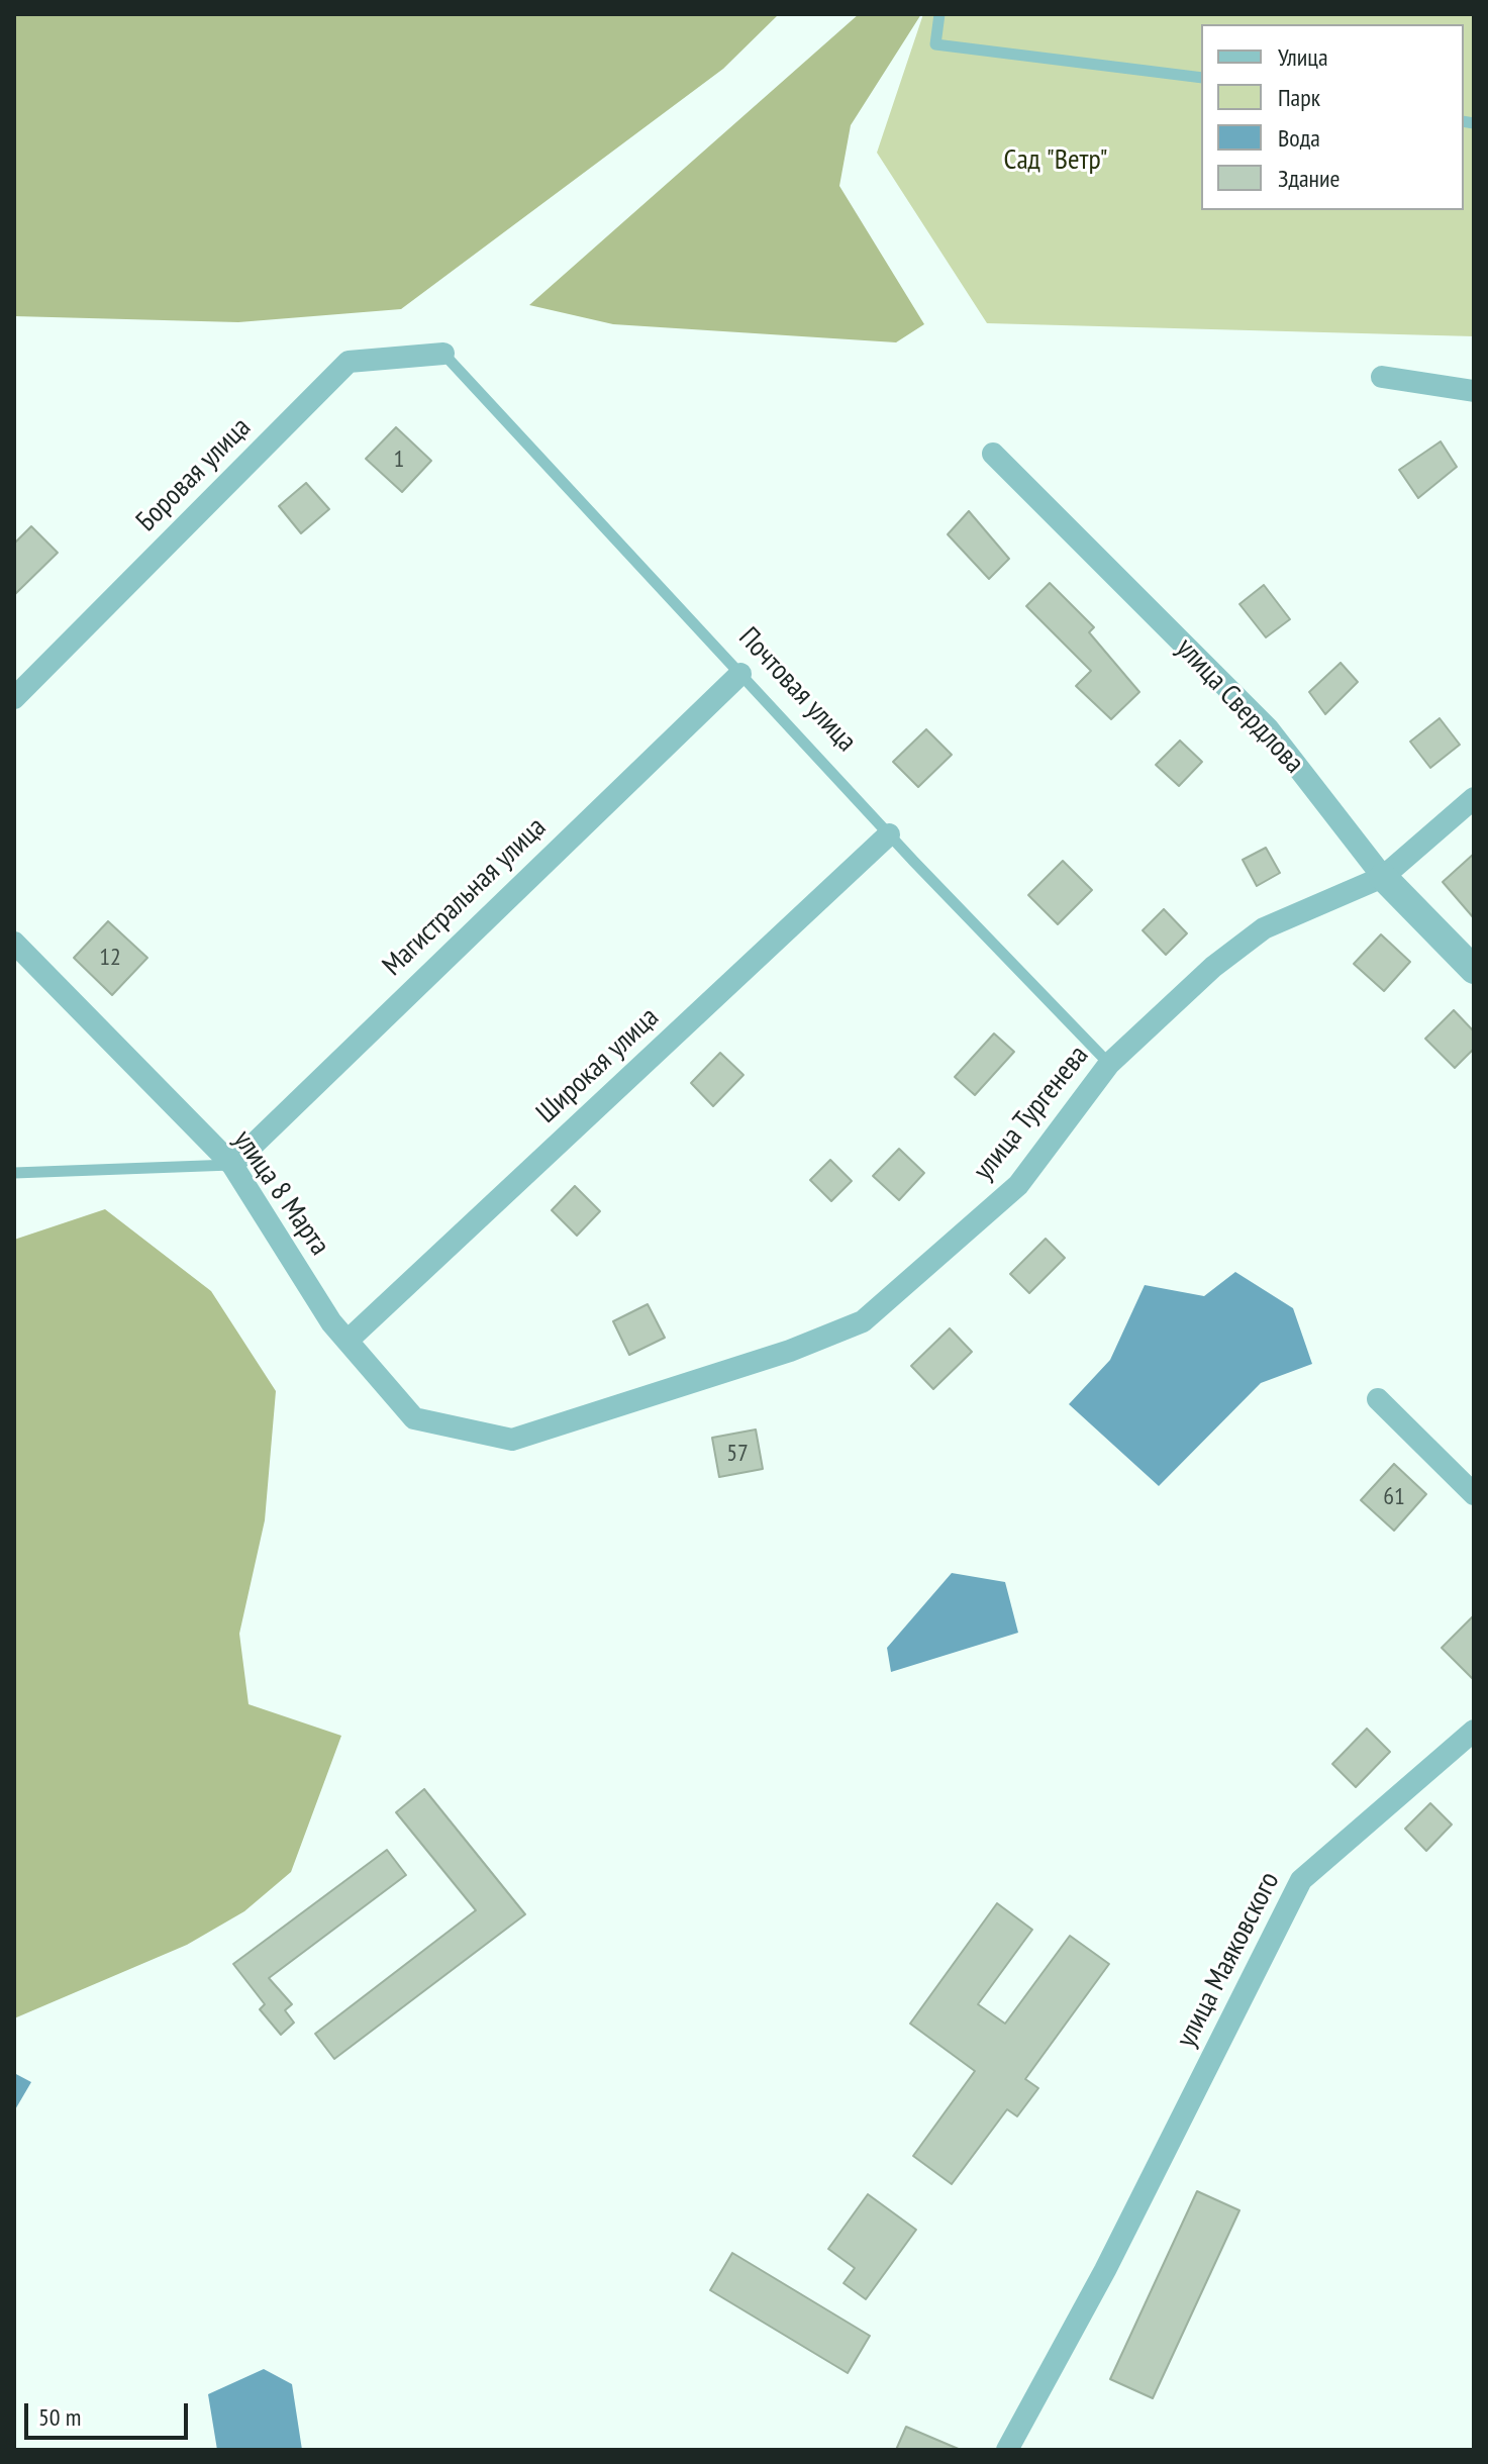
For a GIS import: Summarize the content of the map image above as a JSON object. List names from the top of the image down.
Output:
{
  "streets": {
    "street": [
      "Боровая улица",
      "улица Свердлова",
      "Магистральная улица",
      "Широкая улица",
      "улица Тургенева",
      "улица 8 Марта",
      "улица Маяковского"
    ],
    "lane": ["Почтовая улица"]
  },
  "crossings": [
    ["Боровая улица", "Почтовая улица"],
    ["Почтовая улица", "Магистральная улица"],
    ["Почтовая улица", "Широкая улица"],
    ["Почтовая улица", "улица Тургенева"],
    ["улица Свердлова", "улица Тургенева"],
    ["Магистральная улица", "улица 8 Марта"],
    ["Широкая улица", "улица 8 Марта"],
    ["улица Тургенева", "улица 8 Марта"]
  ],
  "parks": ["Сад \"Ветр\""],
  "house_numbers": [
    "1",
    "12",
    "57",
    "61"
  ],
  "legend": [
    "Улица",
    "Парк",
    "Вода",
    "Здание"
  ],
  "scale_bar": "50 m"
}
